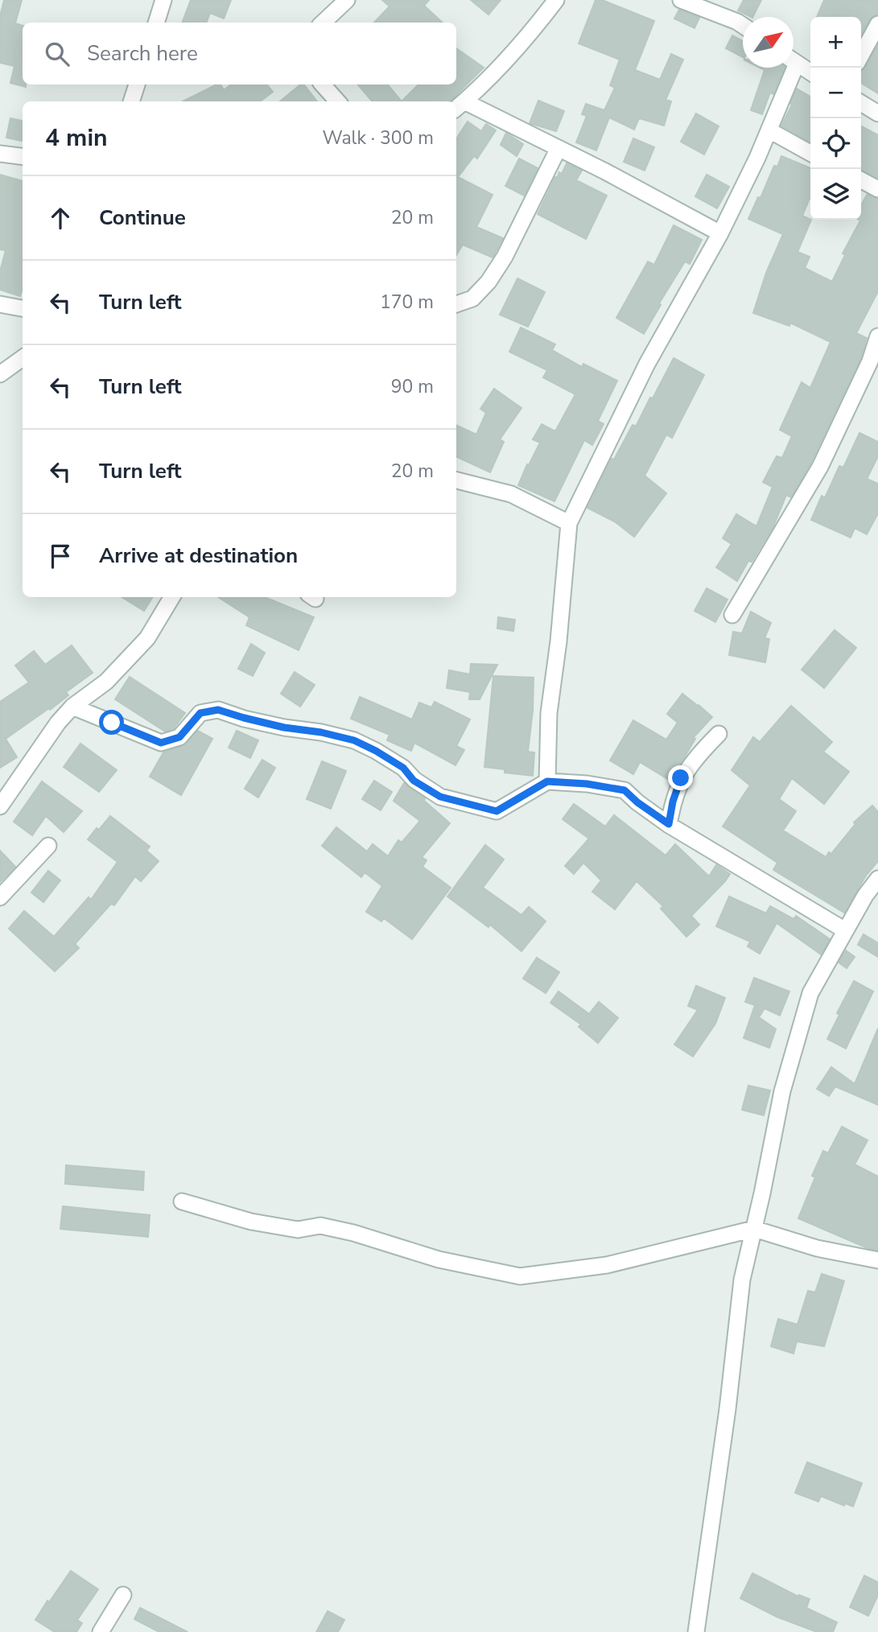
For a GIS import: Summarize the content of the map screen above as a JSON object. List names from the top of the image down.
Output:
{
  "north": "top right",
  "page": {
    "map_buttons": ["+", "−"],
    "search": "Search here",
    "heading": ["4 min", "Walk · 300 m"],
    "list": [
      ["Continue", "20 m"],
      ["Turn left", "170 m"],
      ["Turn left", "90 m"],
      ["Turn left", "20 m"],
      "Arrive at destination"
    ]
  }
}
